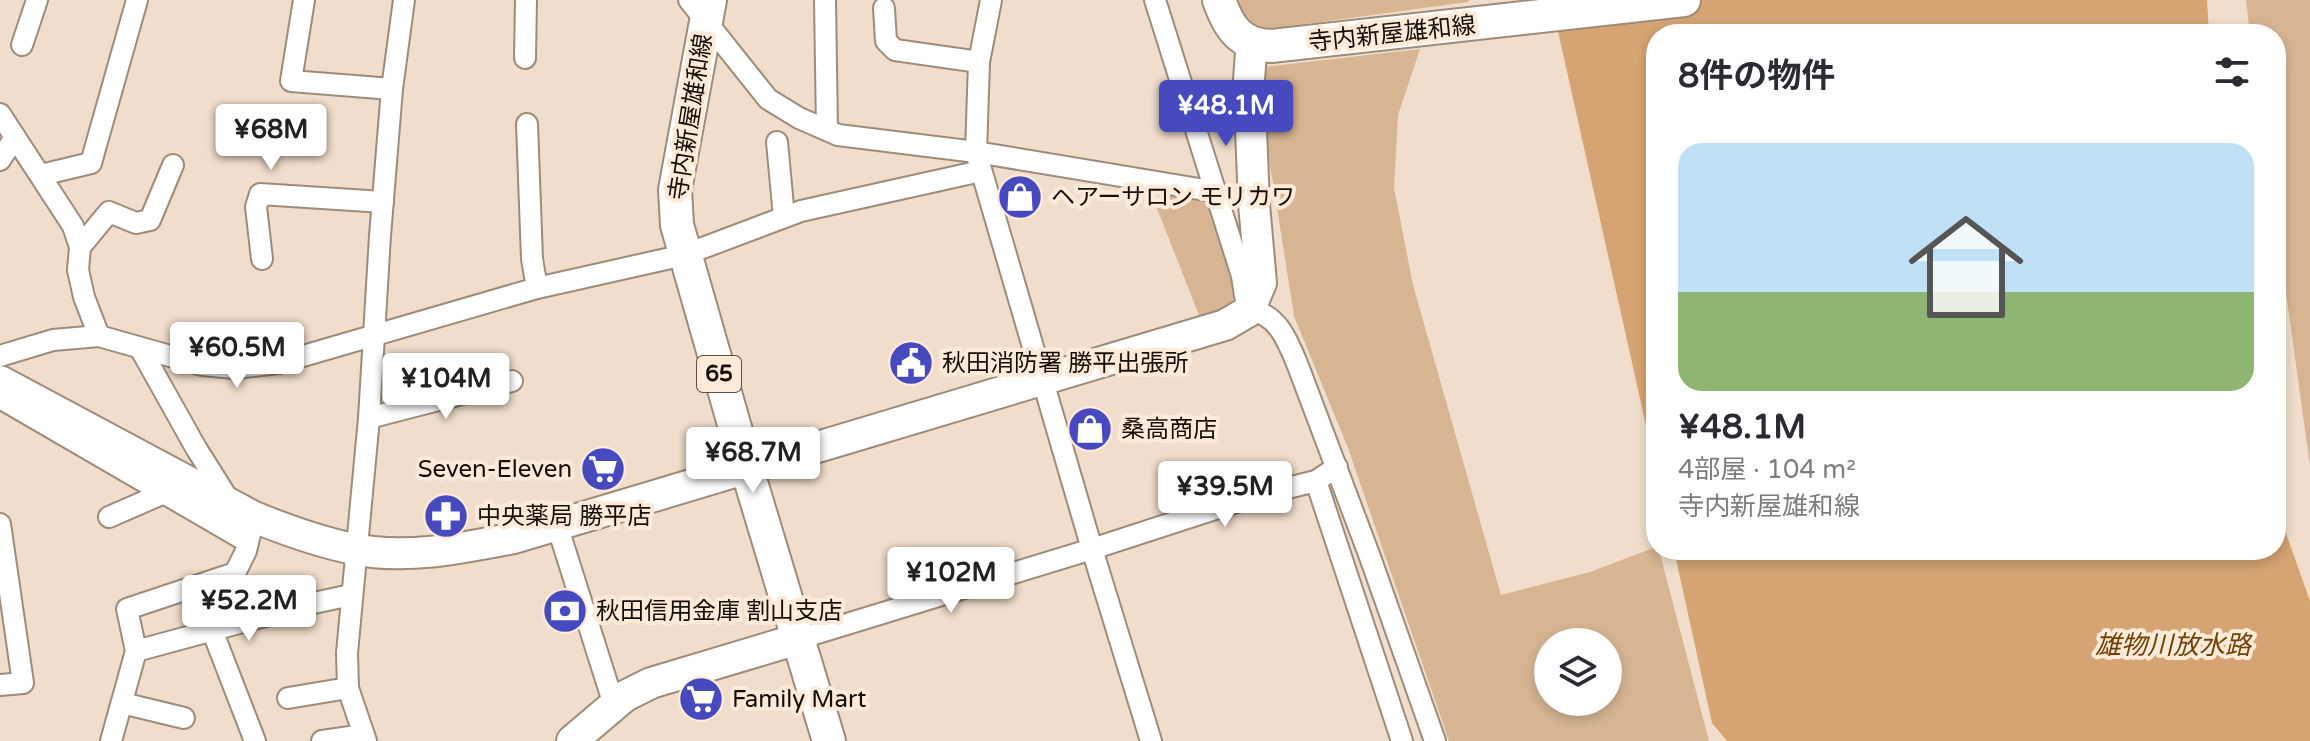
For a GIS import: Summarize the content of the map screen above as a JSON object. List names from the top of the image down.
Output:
{
  "streets": {
    "main road": ["寺内新屋雄和線", "65"]
  },
  "water": ["雄物川放水路"],
  "places": {
    "shop": ["ヘアーサロン モリカワ", "桑高商店"],
    "public building": ["秋田消防署 勝平出張所"],
    "supermarket": ["Seven-Eleven", "Family Mart"],
    "pharmacy": ["中央薬局 勝平店"],
    "bank": ["秋田信用金庫 割山支店"]
  },
  "page": {
    "heading": "8件の物件",
    "price": [
      "¥48.1M",
      "¥68M",
      "¥60.5M",
      "¥104M",
      "¥68.7M",
      "¥39.5M",
      "¥102M",
      "¥52.2M"
    ],
    "list": [
      {
        "name": "¥48.1M",
        "note": "4部屋 · 104 m² · 寺内新屋雄和線"
      }
    ]
  }
}
